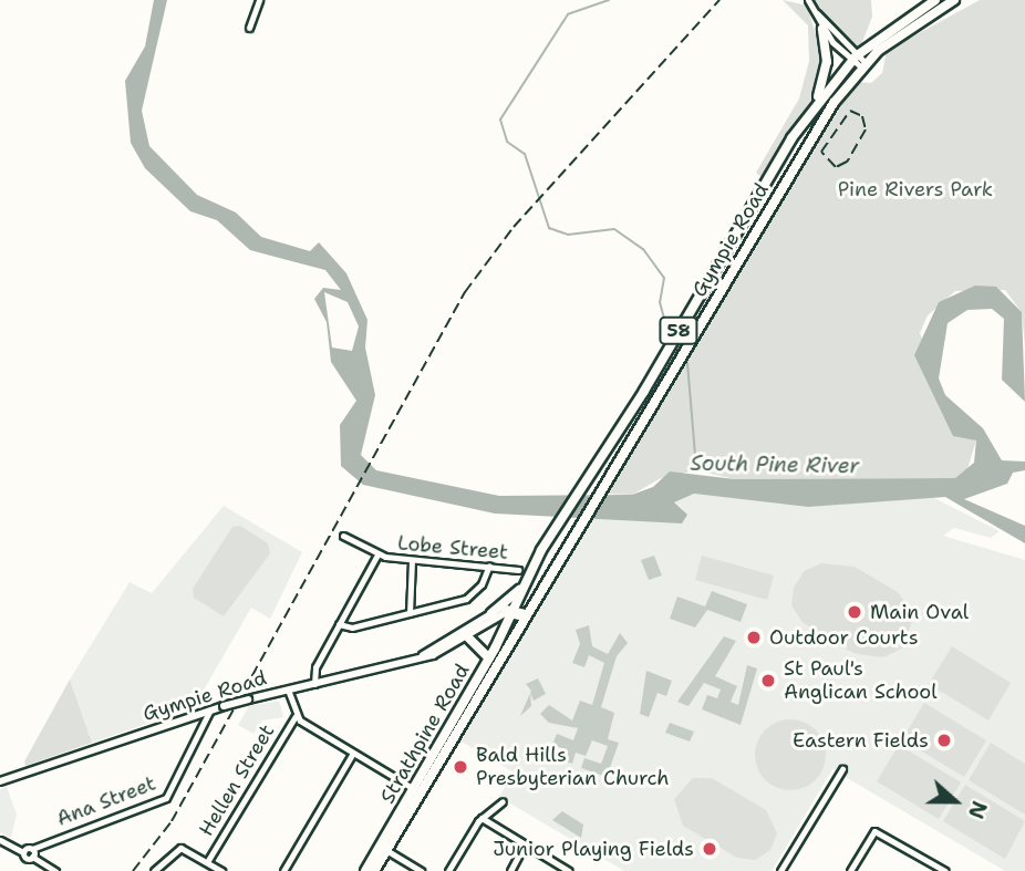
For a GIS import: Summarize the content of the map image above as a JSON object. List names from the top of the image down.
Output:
{
  "streets": {
    "highway": ["Gympie Road", "58", "Strathpine Road"],
    "street": ["Lobe Street", "Hellen Street", "Ana Street"]
  },
  "crossings": [
    ["Gympie Road", "Strathpine Road"],
    ["Gympie Road", "Ana Street"]
  ],
  "water": ["South Pine River"],
  "parks": ["Pine Rivers Park"],
  "places": [
    "Main Oval",
    "Outdoor Courts",
    "St Paul's Anglican School",
    "Eastern Fields",
    "Bald Hills Presbyterian Church",
    "Junior Playing Fields"
  ],
  "north": "right"
}
